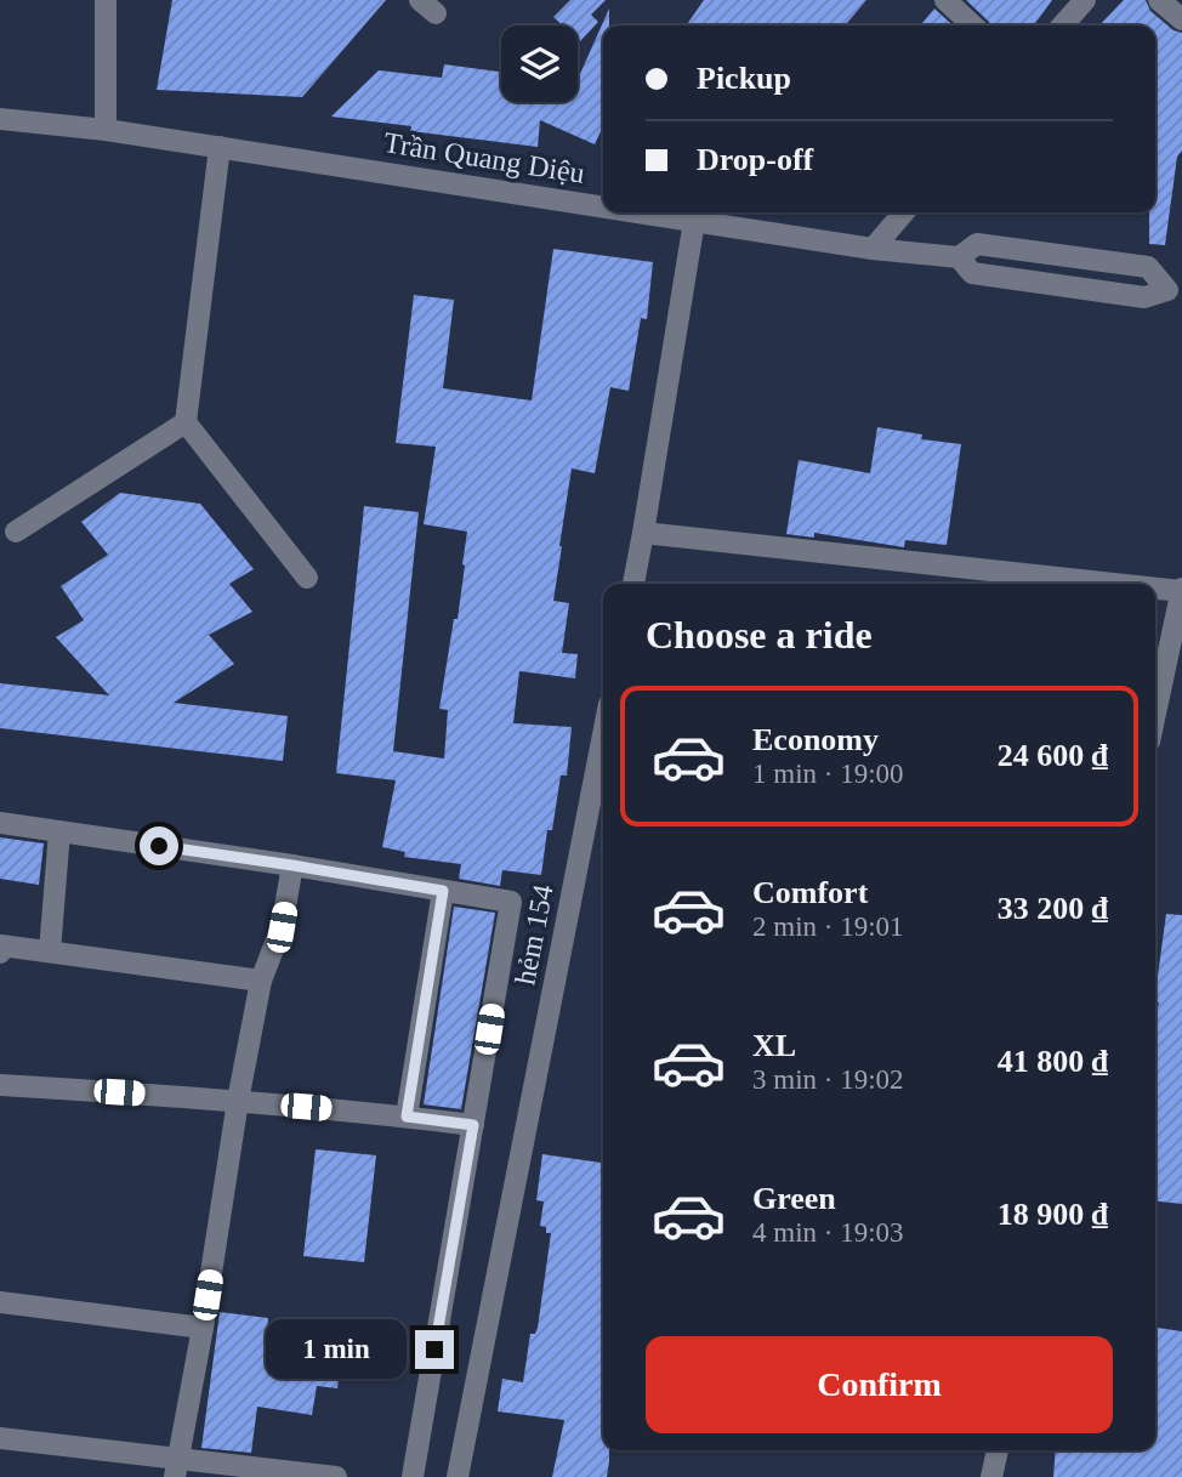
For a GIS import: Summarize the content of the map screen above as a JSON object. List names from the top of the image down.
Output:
{
  "streets": {
    "street": ["Trần Quang Diệu", "hẻm 154"]
  },
  "page": {
    "banner": ["Pickup", "Drop-off"],
    "heading": "Choose a ride",
    "list": [
      {
        "name": "Economy",
        "note": "1 min · 19:00",
        "value": "24 600 ₫"
      },
      {
        "name": "Comfort",
        "note": "2 min · 19:01",
        "value": "33 200 ₫"
      },
      {
        "name": "XL",
        "note": "3 min · 19:02",
        "value": "41 800 ₫"
      },
      {
        "name": "Green",
        "note": "4 min · 19:03",
        "value": "18 900 ₫"
      }
    ],
    "bubble": "1 min",
    "buttons": "Confirm"
  }
}
